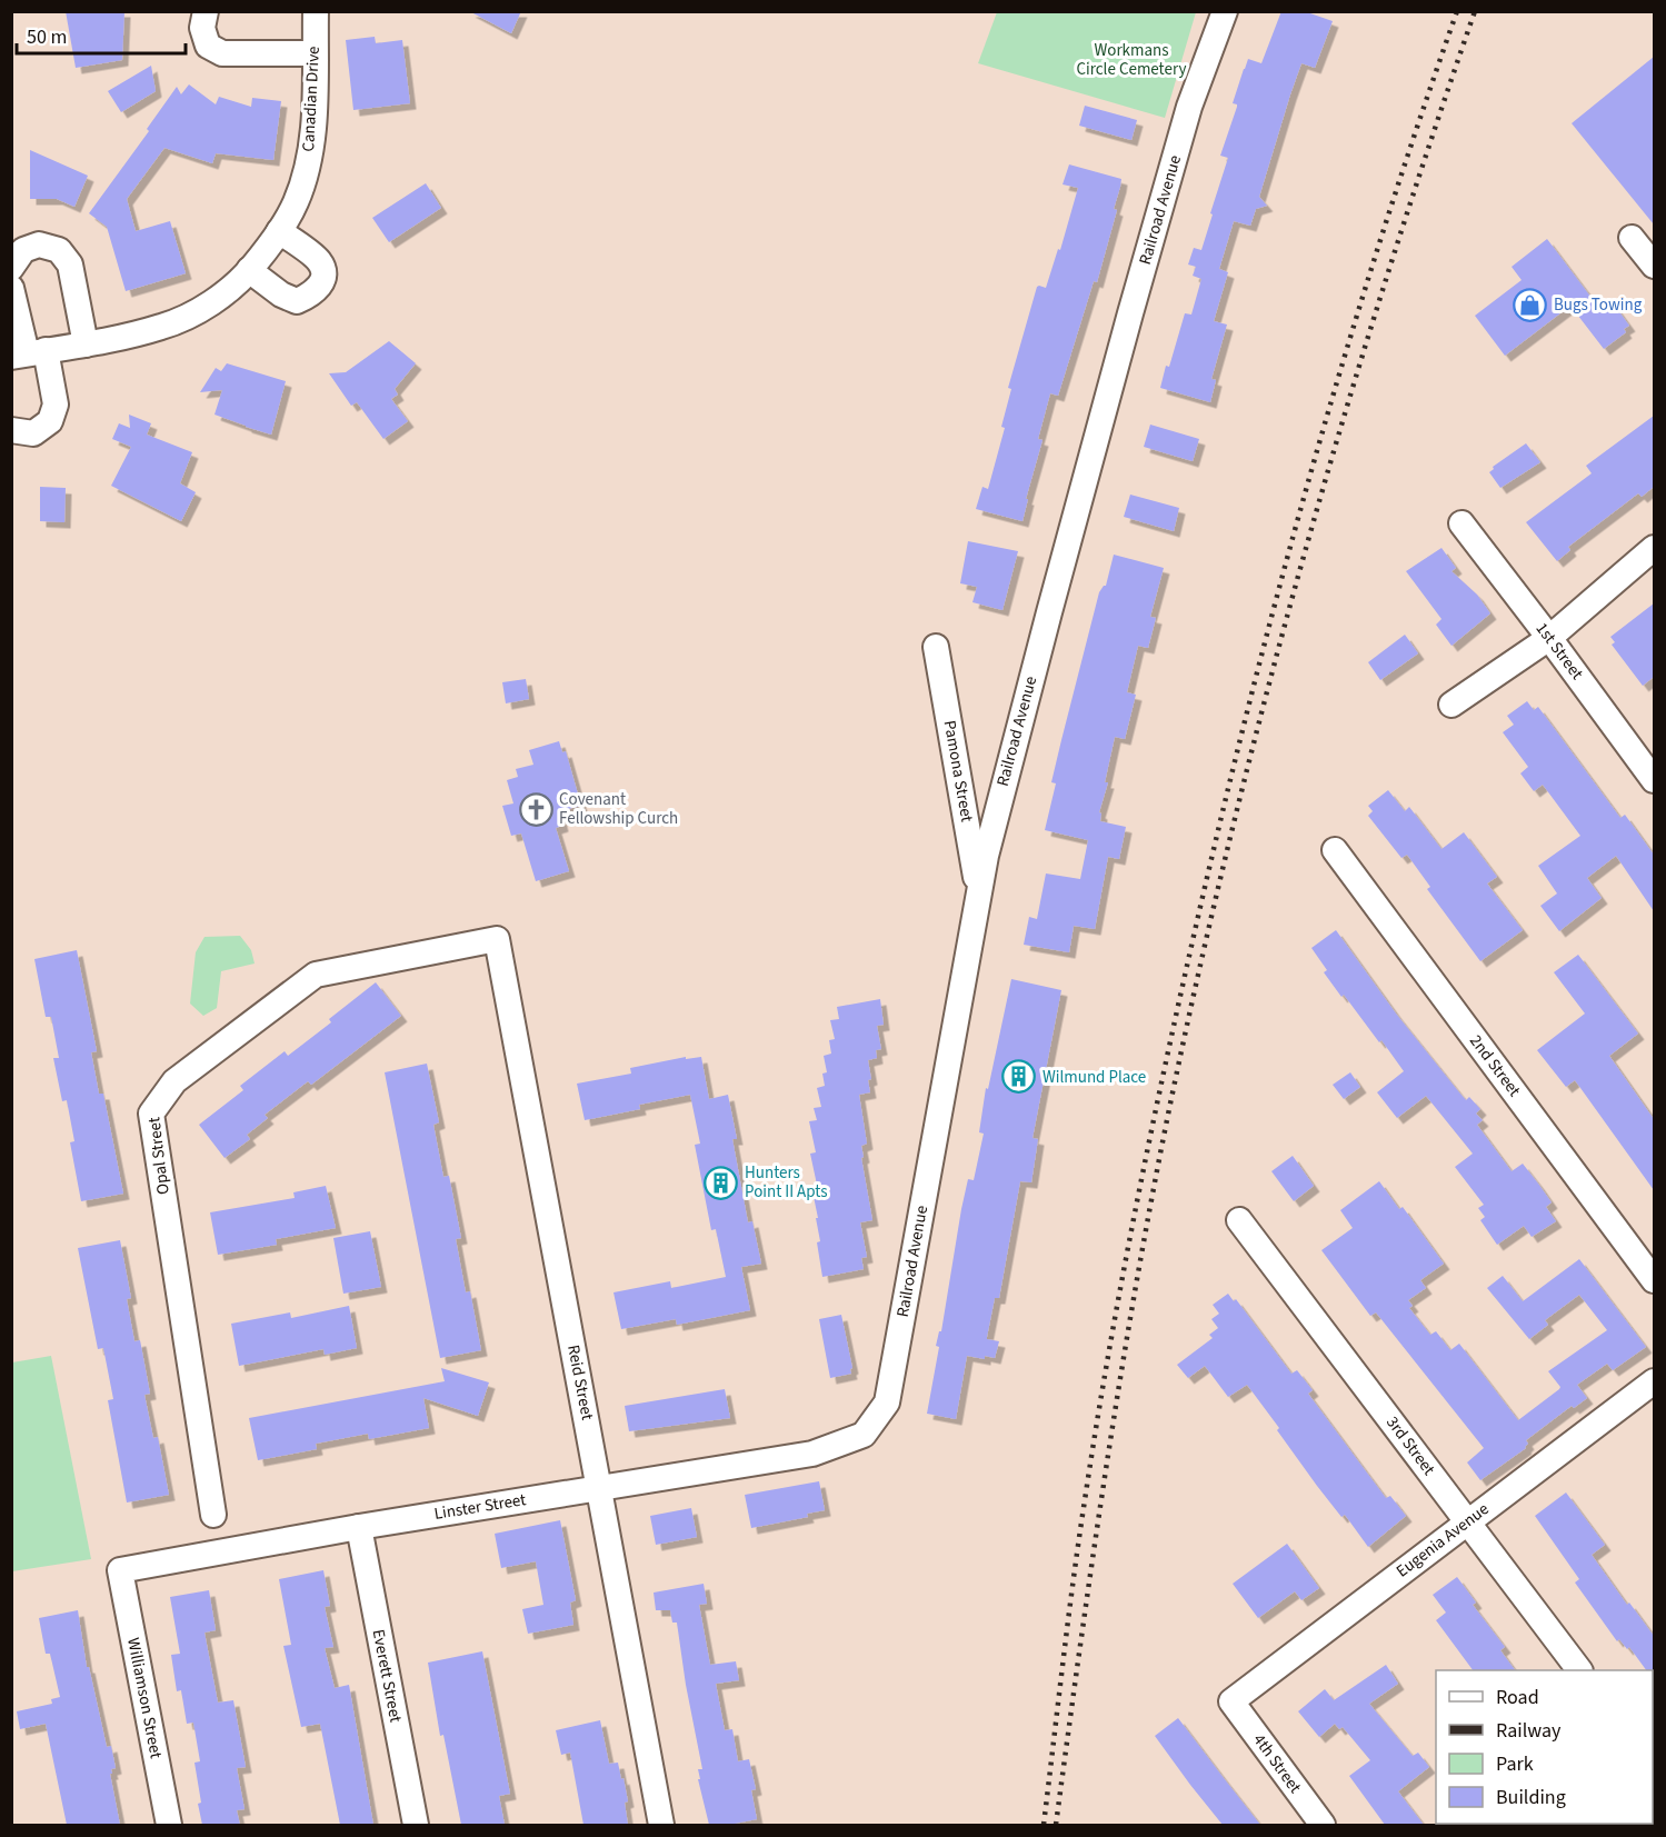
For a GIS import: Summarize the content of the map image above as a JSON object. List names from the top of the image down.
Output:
{
  "streets": {
    "street": [
      "Canadian Drive",
      "Railroad Avenue",
      "1st Street",
      "Pamona Street",
      "2nd Street",
      "Opal Street",
      "Reid Street",
      "3rd Street",
      "Linster Street",
      "Eugenia Avenue",
      "Everett Street",
      "Williamson Street",
      "4th Street"
    ]
  },
  "crossings": [
    ["Railroad Avenue", "Pamona Street"],
    ["Railroad Avenue", "Linster Street"],
    ["Opal Street", "Reid Street"],
    ["Reid Street", "Linster Street"],
    ["3rd Street", "Eugenia Avenue"],
    ["Linster Street", "Everett Street"],
    ["Linster Street", "Williamson Street"],
    ["Eugenia Avenue", "4th Street"]
  ],
  "parks": ["Workmans Circle Cemetery"],
  "places": {
    "shop": ["Bugs Towing"],
    "church": ["Covenant Fellowship Curch"],
    "building": ["Wilmund Place", "Hunters Point II Apts"]
  },
  "legend": [
    "Road",
    "Railway",
    "Park",
    "Building"
  ],
  "scale_bar": "50 m"
}
